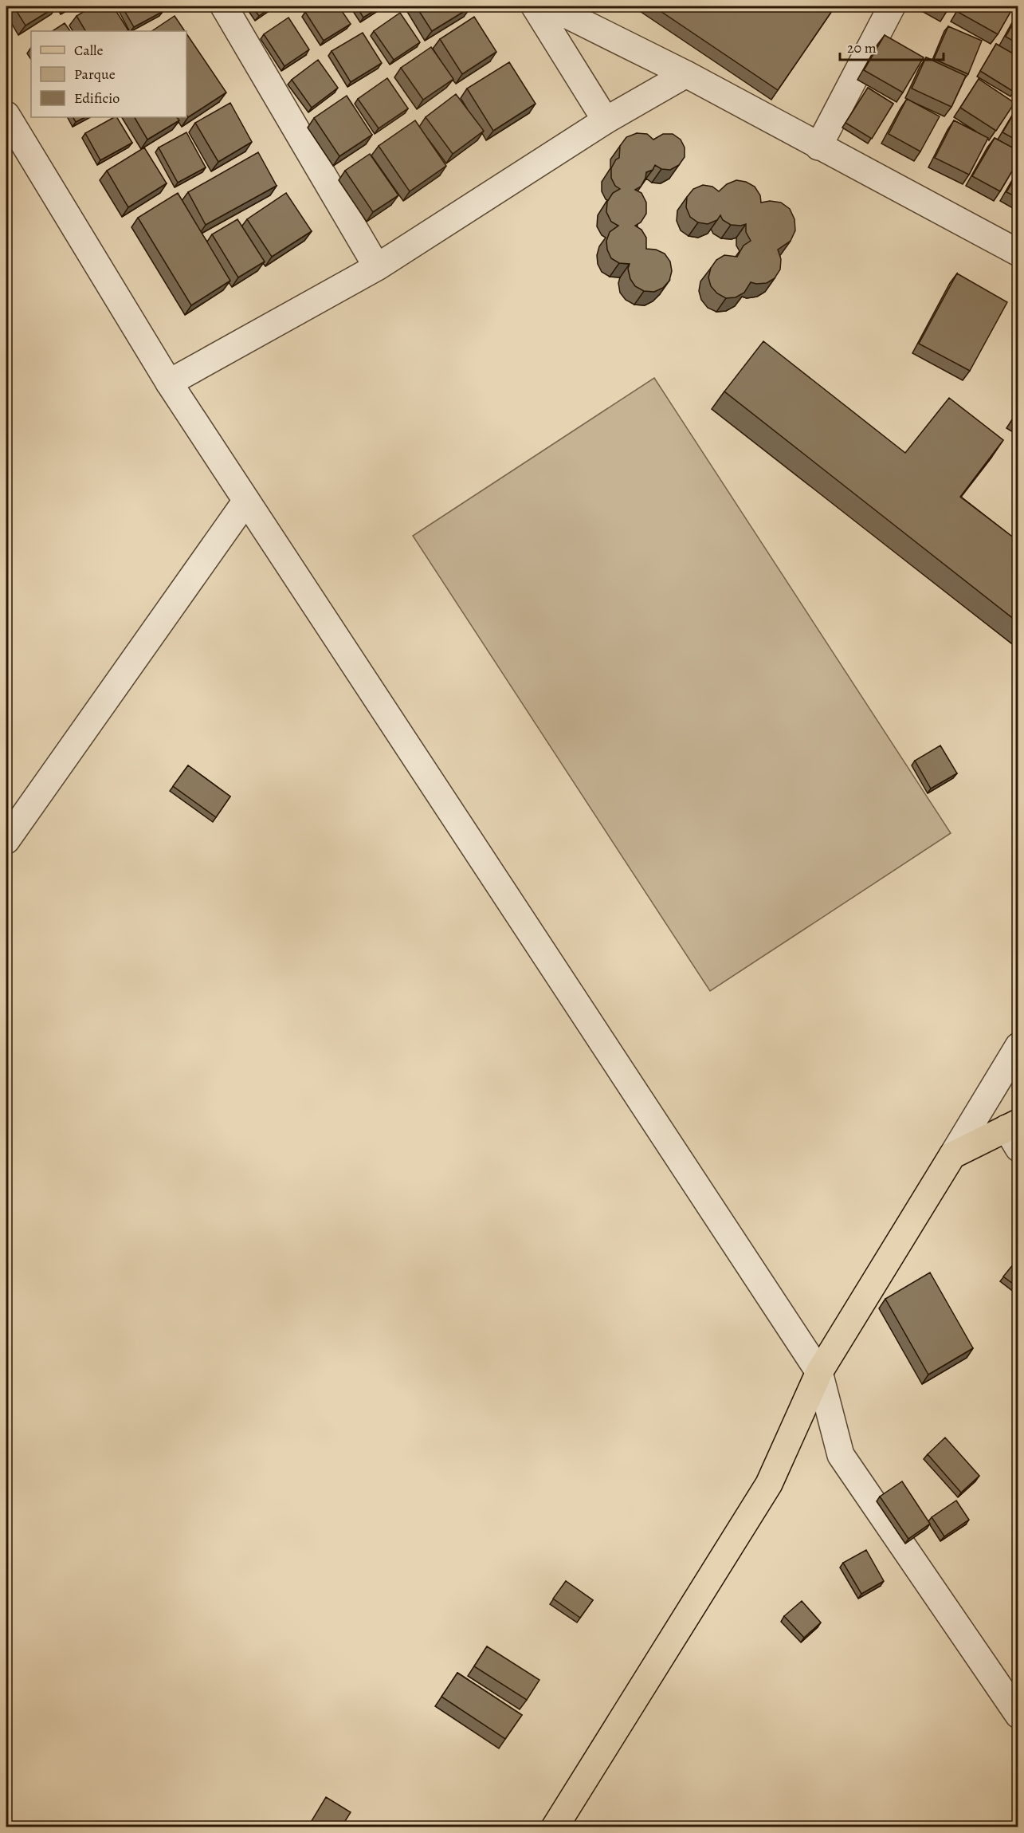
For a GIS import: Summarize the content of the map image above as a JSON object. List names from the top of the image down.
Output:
{
  "legend": ["Calle", "Parque", "Edificio"],
  "scale_bar": "20 m"
}
